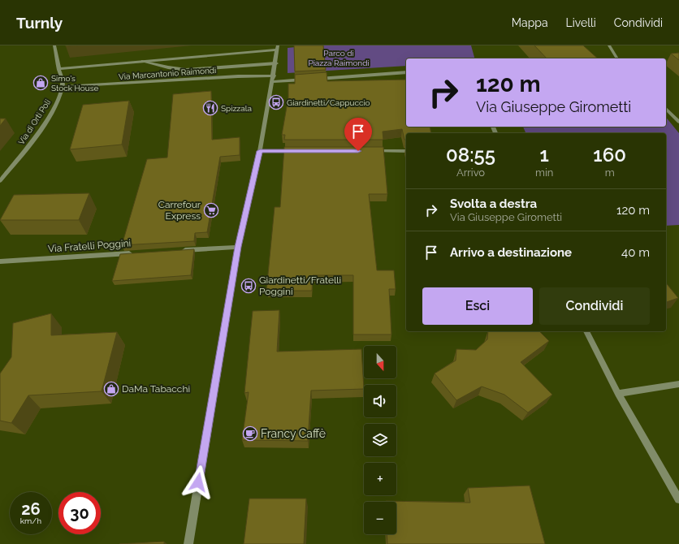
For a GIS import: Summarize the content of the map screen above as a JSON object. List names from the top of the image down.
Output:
{
  "streets": {
    "street": ["Via Marcantonio Raimondi", "Via di Orti Poli", "Via Fratelli Poggini"]
  },
  "crossings": [
    ["Via Marcantonio Raimondi", "Via di Orti Poli"]
  ],
  "parks": ["Parco di Piazza Raimondi"],
  "places": {
    "shop": ["Simo's Stock House", "DaMa Tabacchi"],
    "bus stop": ["Giardinetti/Cappuccio", "Giardinetti/Fratelli Poggini"],
    "restaurant": ["Spizzala"],
    "supermarket": ["Carrefour Express"],
    "cafe": ["Francy Caffè"]
  },
  "north": "bottom",
  "page": {
    "header": "Turnly",
    "nav": ["Mappa", "Livelli", "Condividi"],
    "turn": ["120 m", "Via Giuseppe Girometti"],
    "eta": [
      "08:55",
      "Arrivo",
      "1",
      "min",
      "160",
      "m"
    ],
    "list": [
      {
        "name": "Svolta a destra",
        "note": "Via Giuseppe Girometti",
        "value": "120 m"
      },
      {
        "name": "Arrivo a destinazione",
        "value": "40 m"
      }
    ],
    "buttons": ["Esci", "Condividi"],
    "map_buttons": ["+", "−"],
    "speed": "26 km/h",
    "limit": "30"
  }
}
